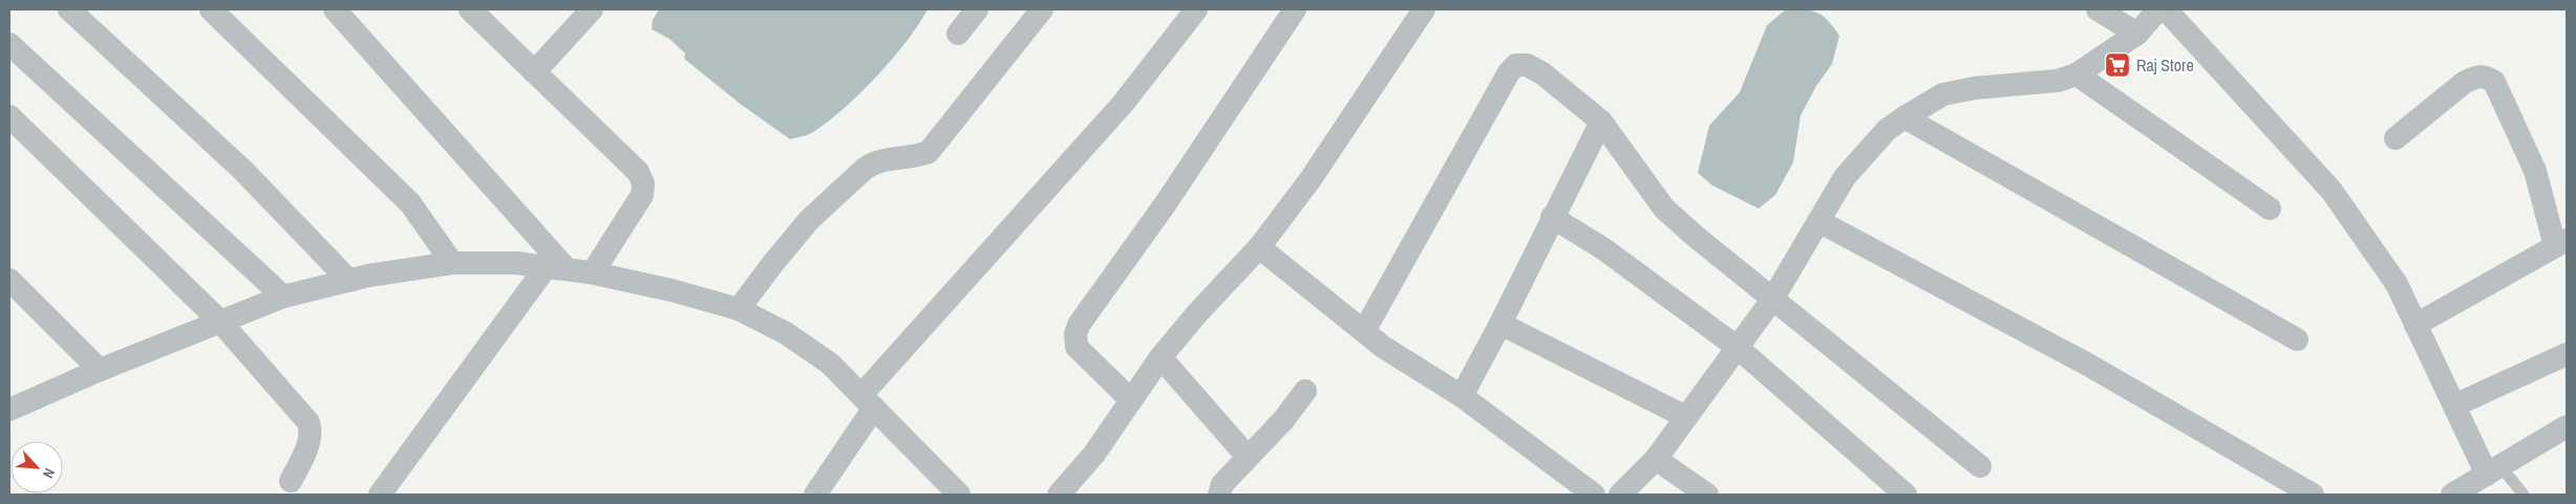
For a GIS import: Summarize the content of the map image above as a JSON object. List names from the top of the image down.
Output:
{
  "places": {
    "supermarket": ["Raj Store"]
  },
  "north": "bottom right"
}
